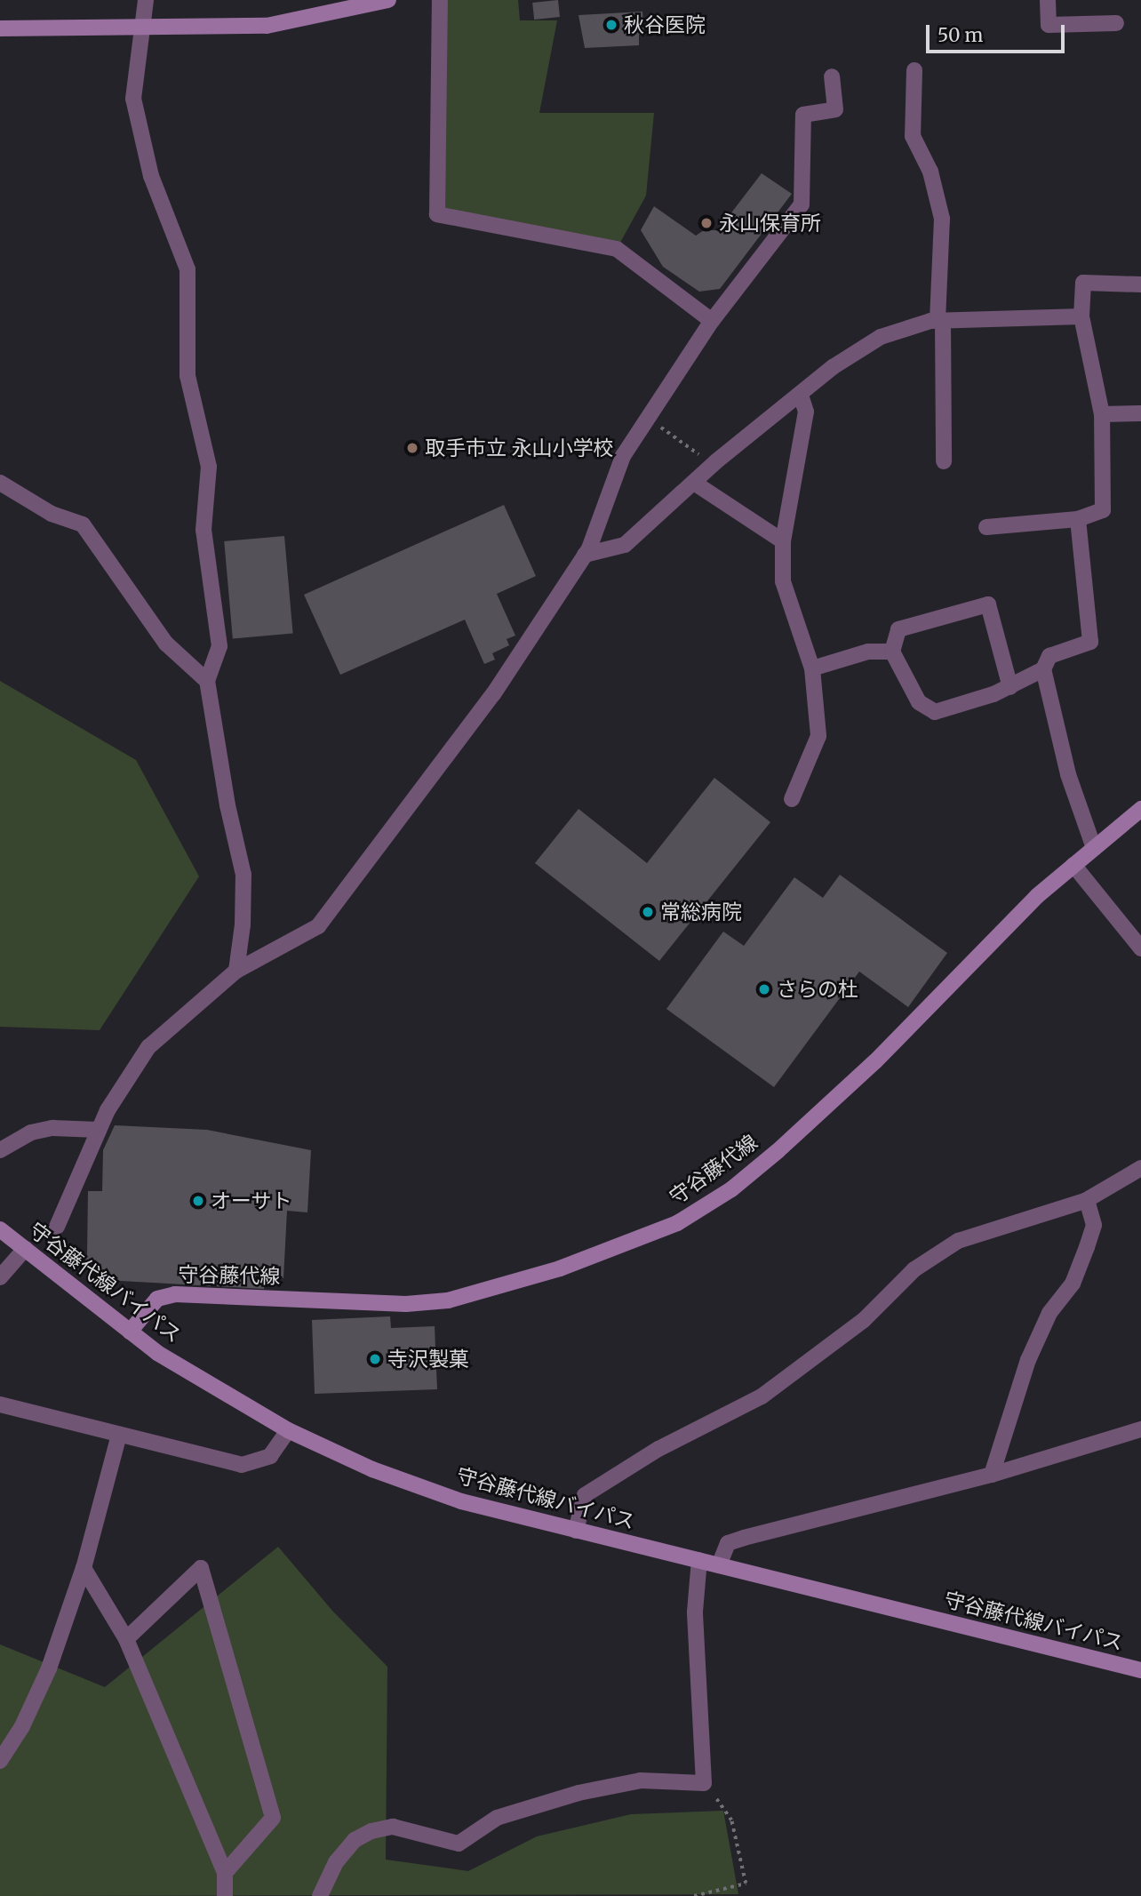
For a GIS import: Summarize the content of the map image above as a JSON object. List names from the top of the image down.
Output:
{
  "streets": {
    "main road": ["守谷藤代線", "守谷藤代線バイパス"]
  },
  "crossings": [
    ["守谷藤代線", "守谷藤代線バイパス"]
  ],
  "places": [
    "秋谷医院",
    "永山保育所",
    "取手市立 永山小学校",
    "常総病院",
    "さらの杜",
    "オーサト",
    "寺沢製菓"
  ],
  "scale_bar": "50 m"
}
